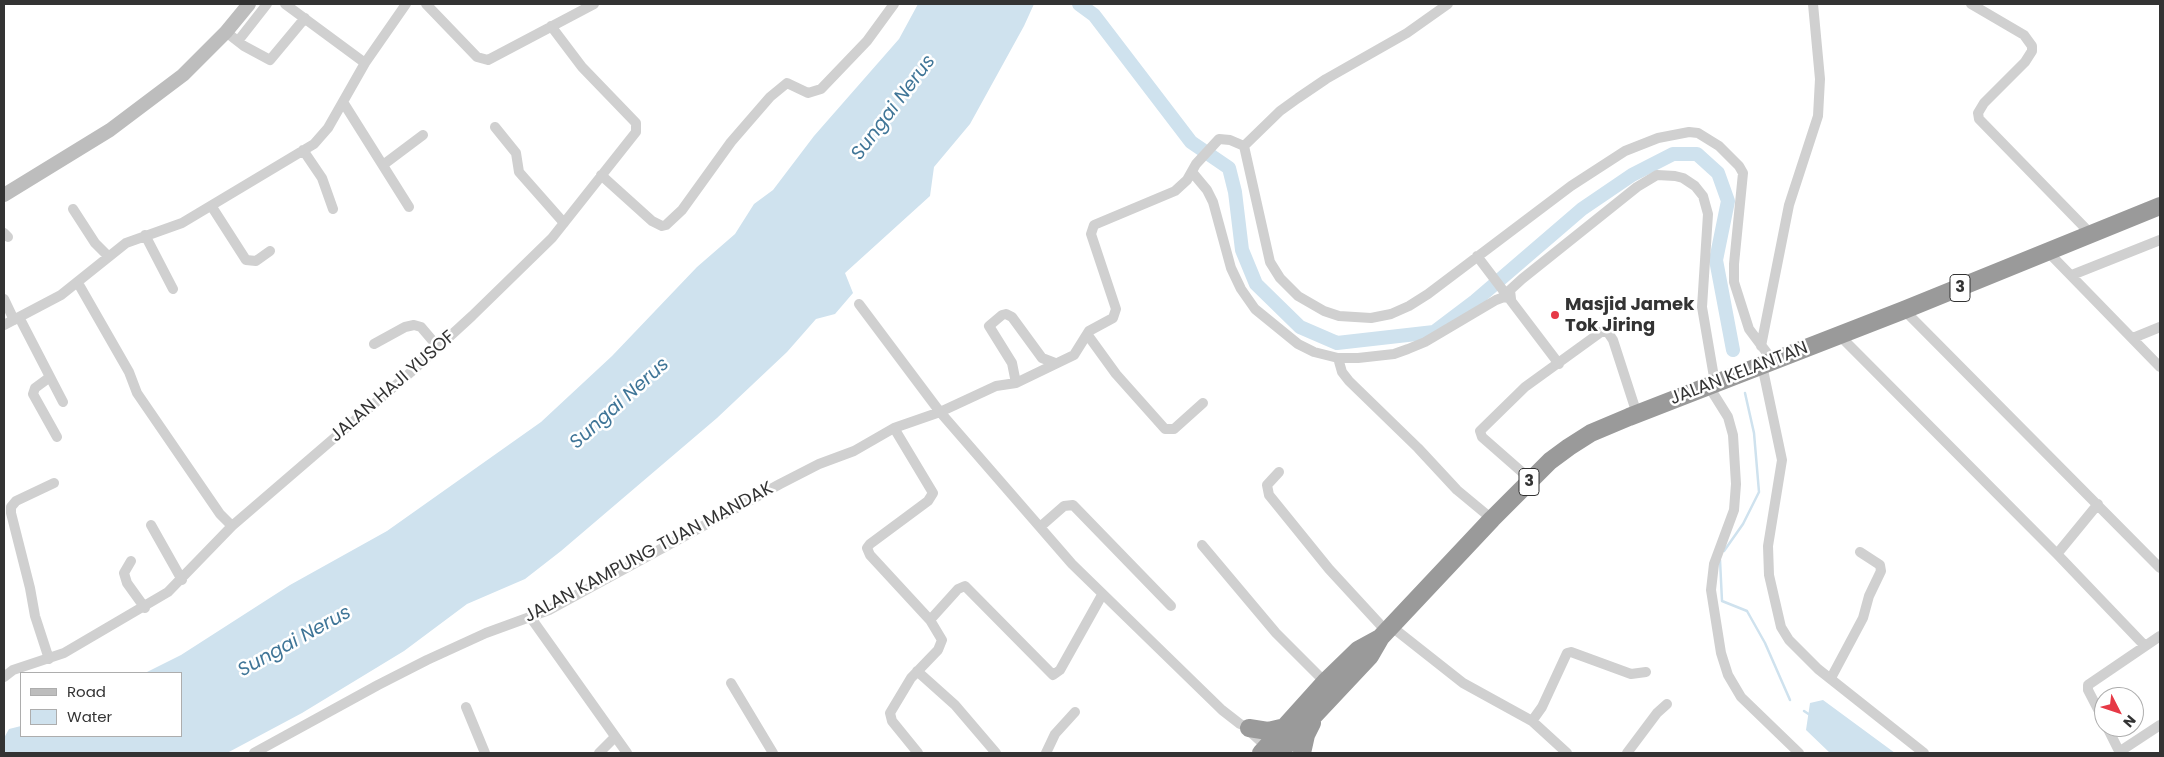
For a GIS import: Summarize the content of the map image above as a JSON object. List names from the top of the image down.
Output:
{
  "streets": {
    "highway": ["3", "JALAN KELANTAN"],
    "street": ["JALAN HAJI YUSOF", "JALAN KAMPUNG TUAN MANDAK"]
  },
  "water": ["Sungai Nerus"],
  "places": ["Masjid Jamek Tok Jiring"],
  "legend": ["Road", "Water"],
  "north": "bottom right"
}
